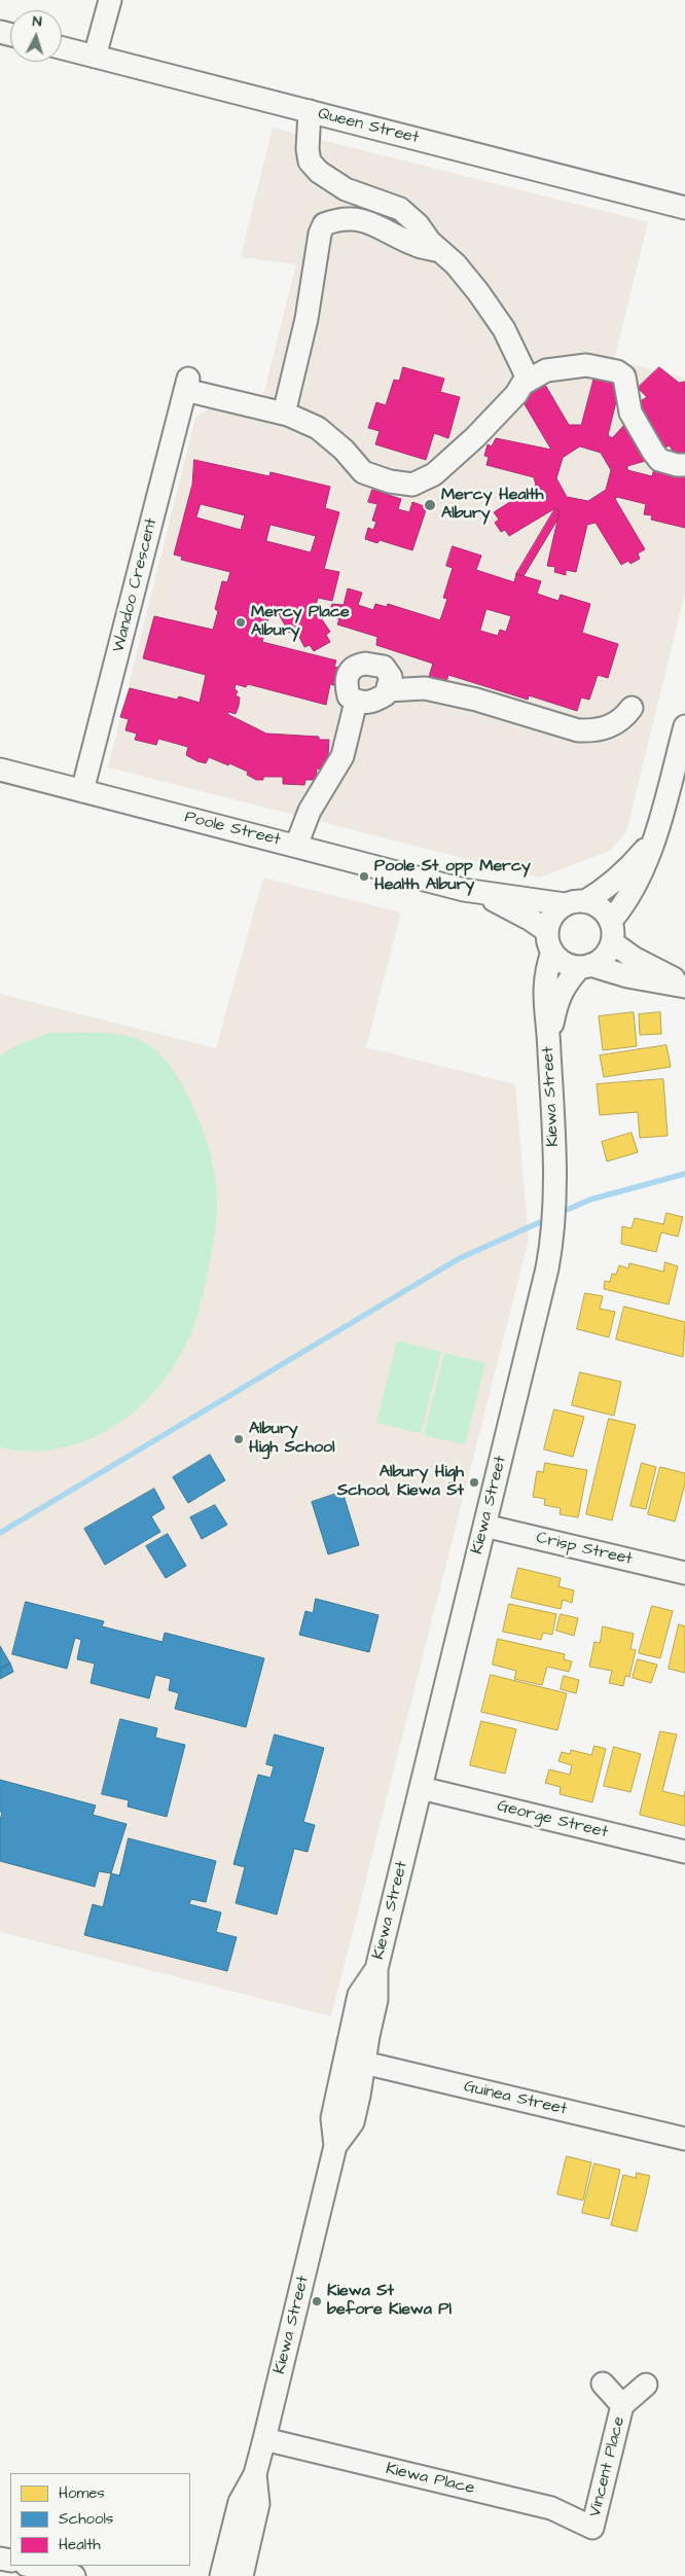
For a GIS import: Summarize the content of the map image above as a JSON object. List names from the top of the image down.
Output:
{
  "streets": {
    "street": [
      "Queen Street",
      "Wandoo Crescent",
      "Poole Street",
      "Kiewa Street",
      "Crisp Street",
      "George Street",
      "Guinea Street",
      "Vincent Place",
      "Kiewa Place"
    ]
  },
  "crossings": [
    ["Wandoo Crescent", "Poole Street"],
    ["Poole Street", "Kiewa Street"],
    ["Kiewa Street", "Crisp Street"],
    ["Kiewa Street", "George Street"],
    ["Kiewa Street", "Guinea Street"],
    ["Kiewa Street", "Kiewa Place"],
    ["Vincent Place", "Kiewa Place"]
  ],
  "places": [
    "Mercy Health Albury",
    "Mercy Place Albury",
    "Poole St opp Mercy Health Albury",
    "Albury High School",
    "Albury High School, Kiewa St",
    "Kiewa St before Kiewa Pl"
  ],
  "legend": ["Homes", "Schools", "Health"],
  "north": "top"
}
